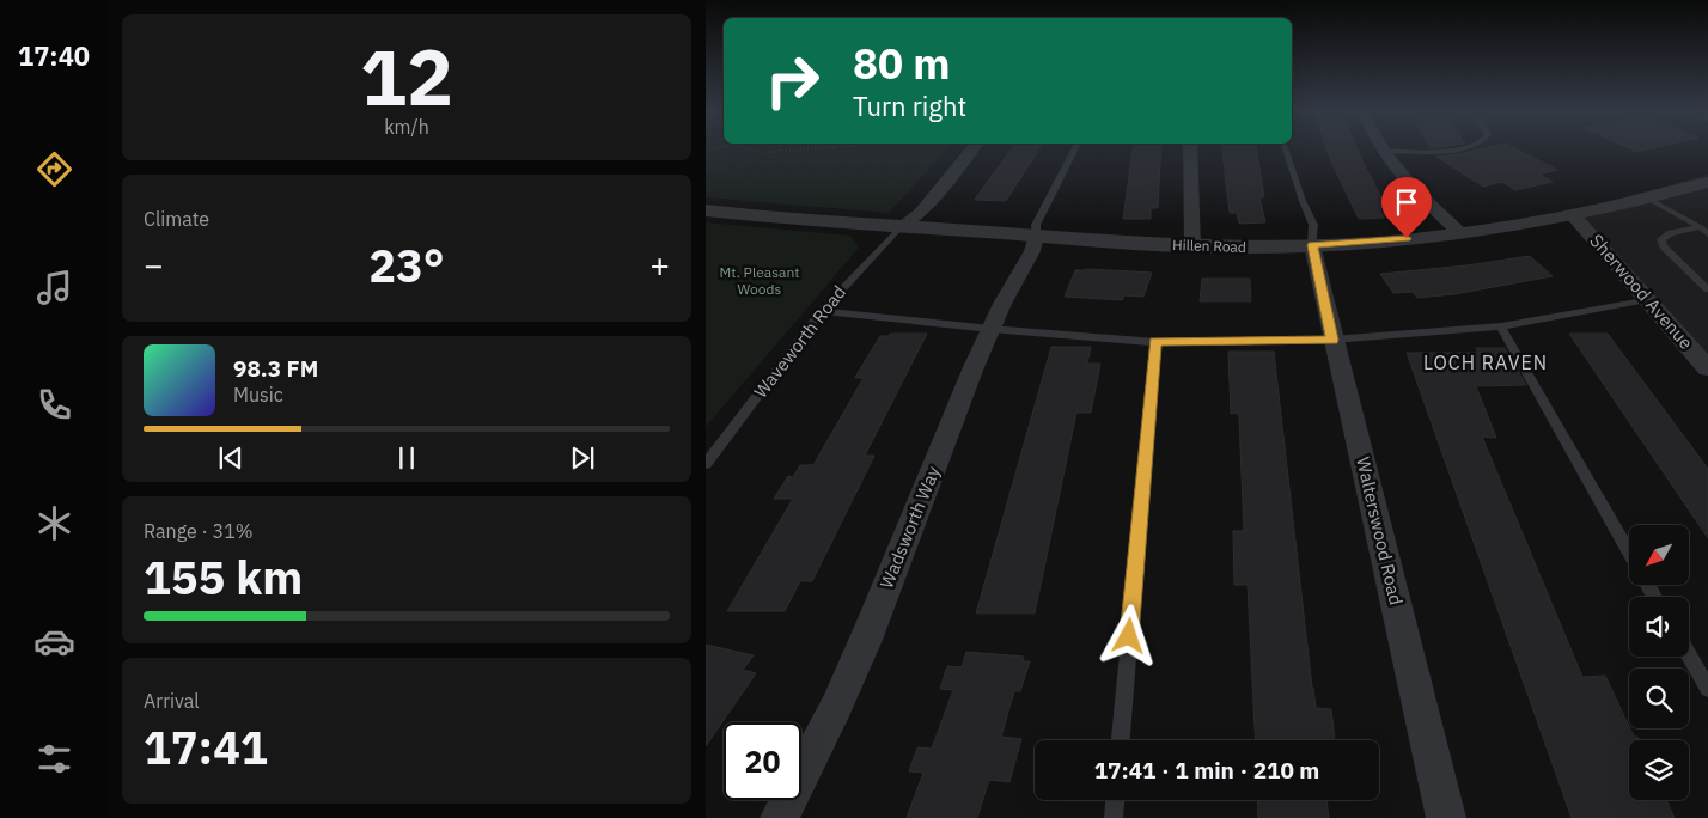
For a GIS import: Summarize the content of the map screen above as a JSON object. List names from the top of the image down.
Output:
{
  "streets": {
    "street": [
      "Hillen Road",
      "Sherwood Avenue",
      "Wadsworth Way",
      "Walterswood Road"
    ],
    "lane": ["Waveworth Road"]
  },
  "crossings": [
    ["Hillen Road", "Sherwood Avenue"],
    ["Hillen Road", "Waveworth Road"],
    ["Hillen Road", "Wadsworth Way"],
    ["Hillen Road", "Walterswood Road"]
  ],
  "districts": ["LOCH RAVEN"],
  "parks": ["Mt. Pleasant Woods"],
  "north": "bottom left",
  "page": {
    "tabs": "17:40",
    "tile": [
      ["12", "km/h"],
      "Climate",
      ["Range · 31%", "155 km"],
      ["Arrival", "17:41"]
    ],
    "turn": ["80 m", "Turn right"],
    "heat": ["−", "23°", "+"],
    "song": ["98.3 FM", "Music"],
    "limit": "20",
    "trip": "17:41 · 1 min · 210 m"
  }
}
